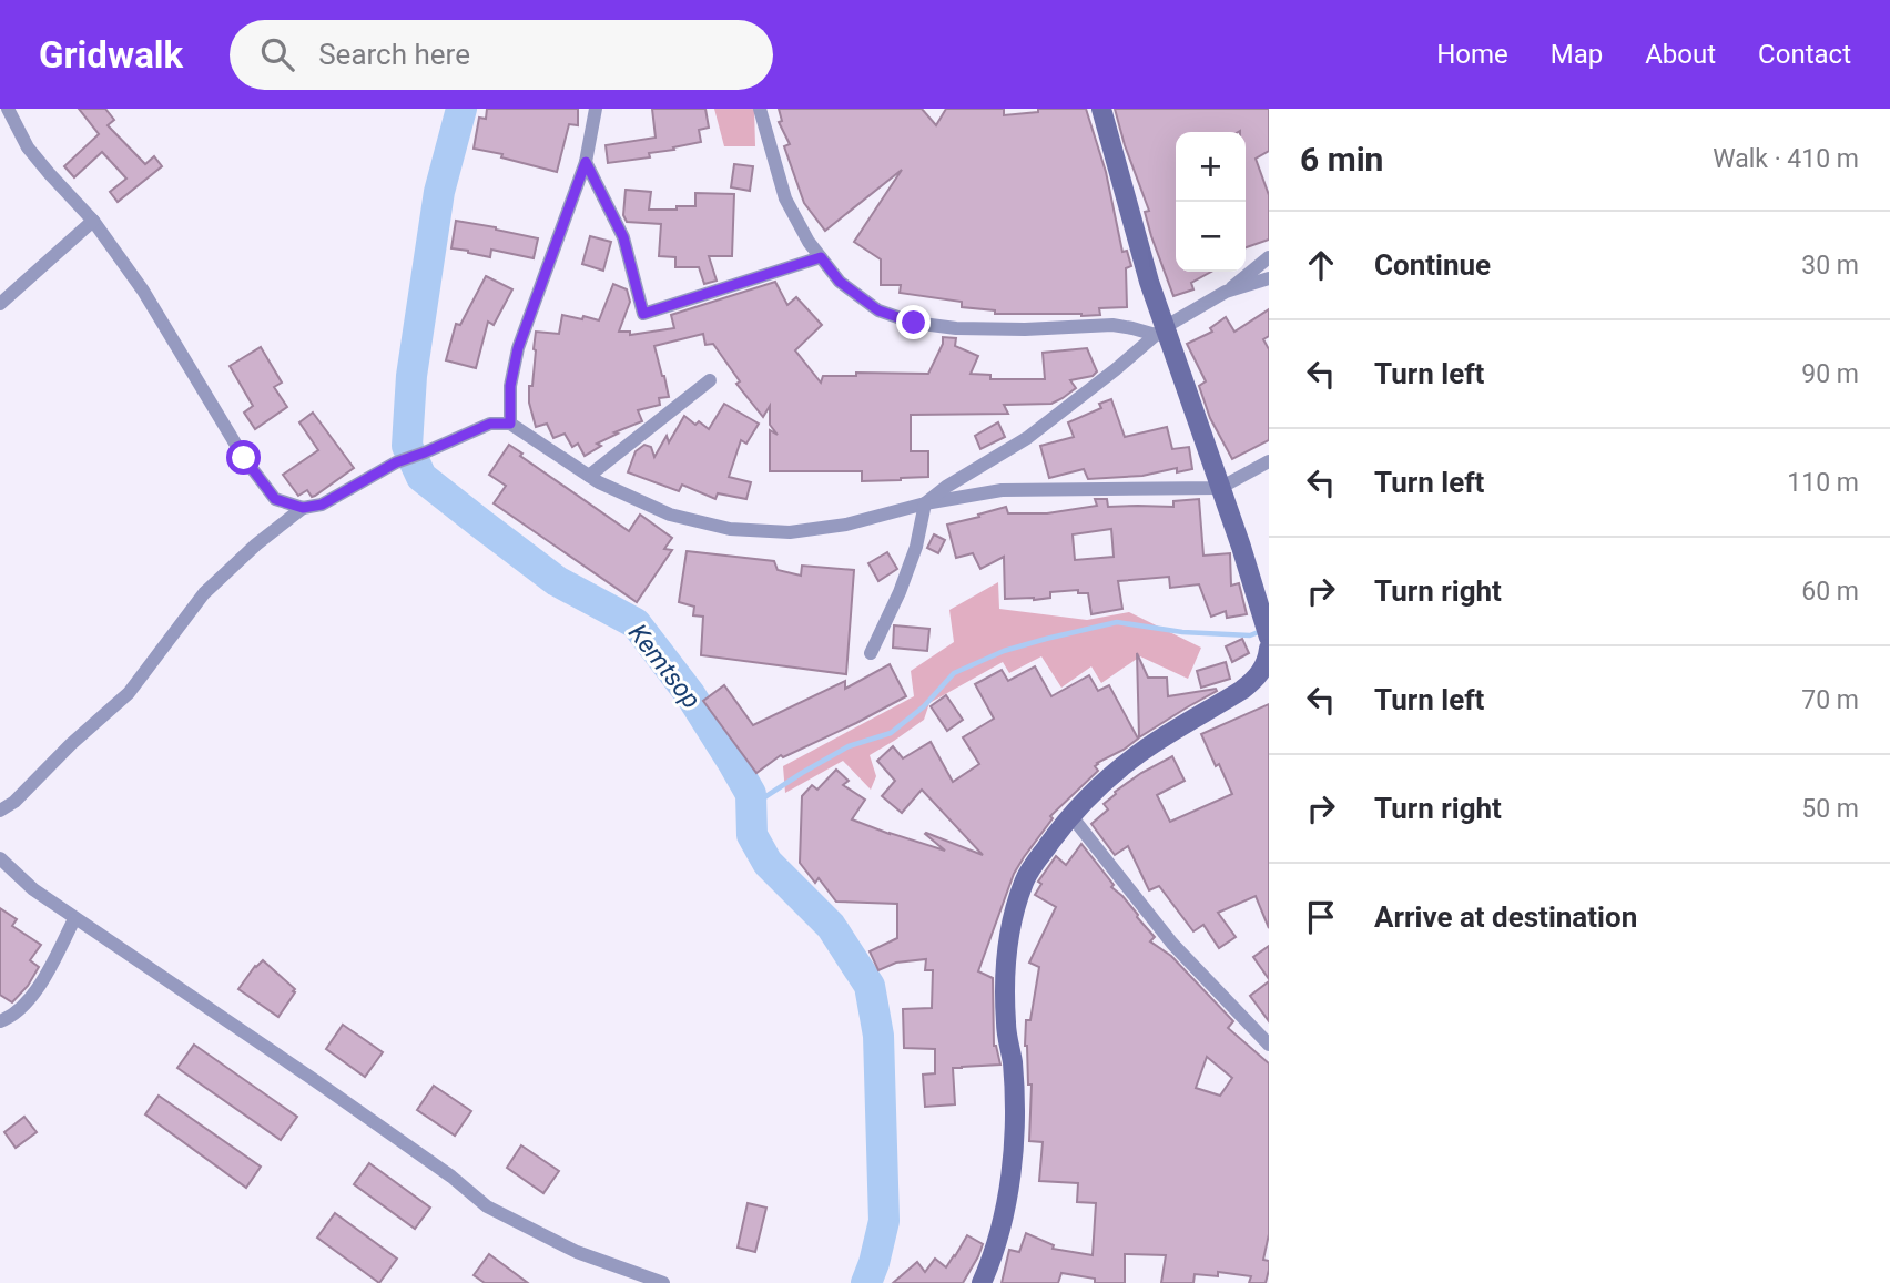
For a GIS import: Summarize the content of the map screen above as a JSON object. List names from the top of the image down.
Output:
{
  "water": ["Kemtsop"],
  "page": {
    "header": "Gridwalk",
    "search": "Search here",
    "nav": [
      "Home",
      "Map",
      "About",
      "Contact"
    ],
    "heading": ["6 min", "Walk · 410 m"],
    "map_buttons": ["+", "−"],
    "list": [
      ["Continue", "30 m"],
      ["Turn left", "90 m"],
      ["Turn left", "110 m"],
      ["Turn right", "60 m"],
      ["Turn left", "70 m"],
      ["Turn right", "50 m"],
      "Arrive at destination"
    ]
  }
}
